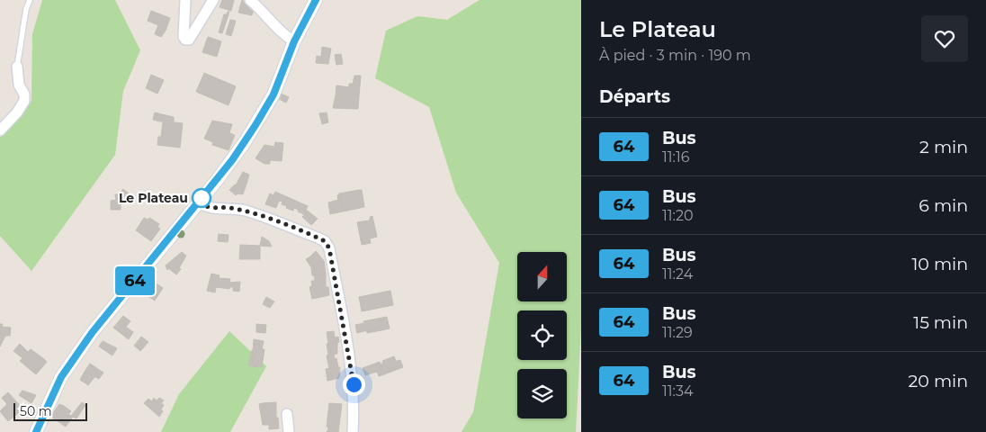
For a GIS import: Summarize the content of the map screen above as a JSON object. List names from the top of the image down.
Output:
{
  "places": ["Le Plateau"],
  "lines": ["bus line 64"],
  "scale_bar": "50 m",
  "north": "top",
  "page": {
    "on_map": "64",
    "heading": [
      ["Le Plateau", "À pied · 3 min · 190 m"],
      "Départs"
    ],
    "list": [
      {
        "mark": "64",
        "name": "Bus",
        "note": "11:16",
        "value": "2 min"
      },
      {
        "mark": "64",
        "name": "Bus",
        "note": "11:20",
        "value": "6 min"
      },
      {
        "mark": "64",
        "name": "Bus",
        "note": "11:24",
        "value": "10 min"
      },
      {
        "mark": "64",
        "name": "Bus",
        "note": "11:29",
        "value": "15 min"
      },
      {
        "mark": "64",
        "name": "Bus",
        "note": "11:34",
        "value": "20 min"
      }
    ],
    "scale": "50 m"
  }
}
